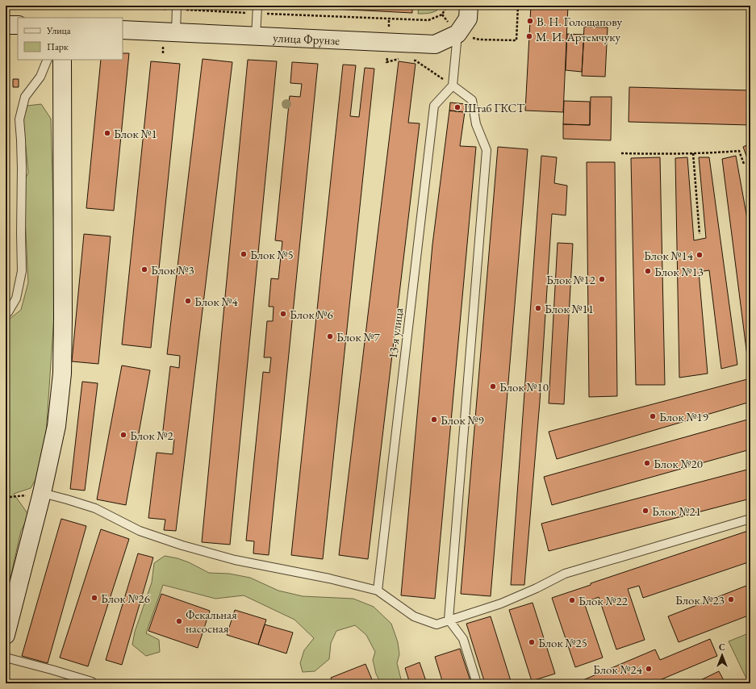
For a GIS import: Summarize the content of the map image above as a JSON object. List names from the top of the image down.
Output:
{
  "streets": {
    "street": ["улица Фрунзе"],
    "lane": ["13-я улица"]
  },
  "places": [
    "В. Н. Голощапову",
    "М. И. Артемчуку",
    "Штаб ГКСТ",
    "Блок №1",
    "Блок №5",
    "Блок №14",
    "Блок №3",
    "Блок №13",
    "Блок №12",
    "Блок №4",
    "Блок №11",
    "Блок №6",
    "Блок №7",
    "Блок №10",
    "Блок №19",
    "Блок №9",
    "Блок №2",
    "Блок №20",
    "Блок №21",
    "Блок №26",
    "Блок №23",
    "Блок №22",
    "Фекальная насосная",
    "Блок №25",
    "Блок №24"
  ],
  "legend": ["Улица", "Парк"],
  "north": "top"
}
